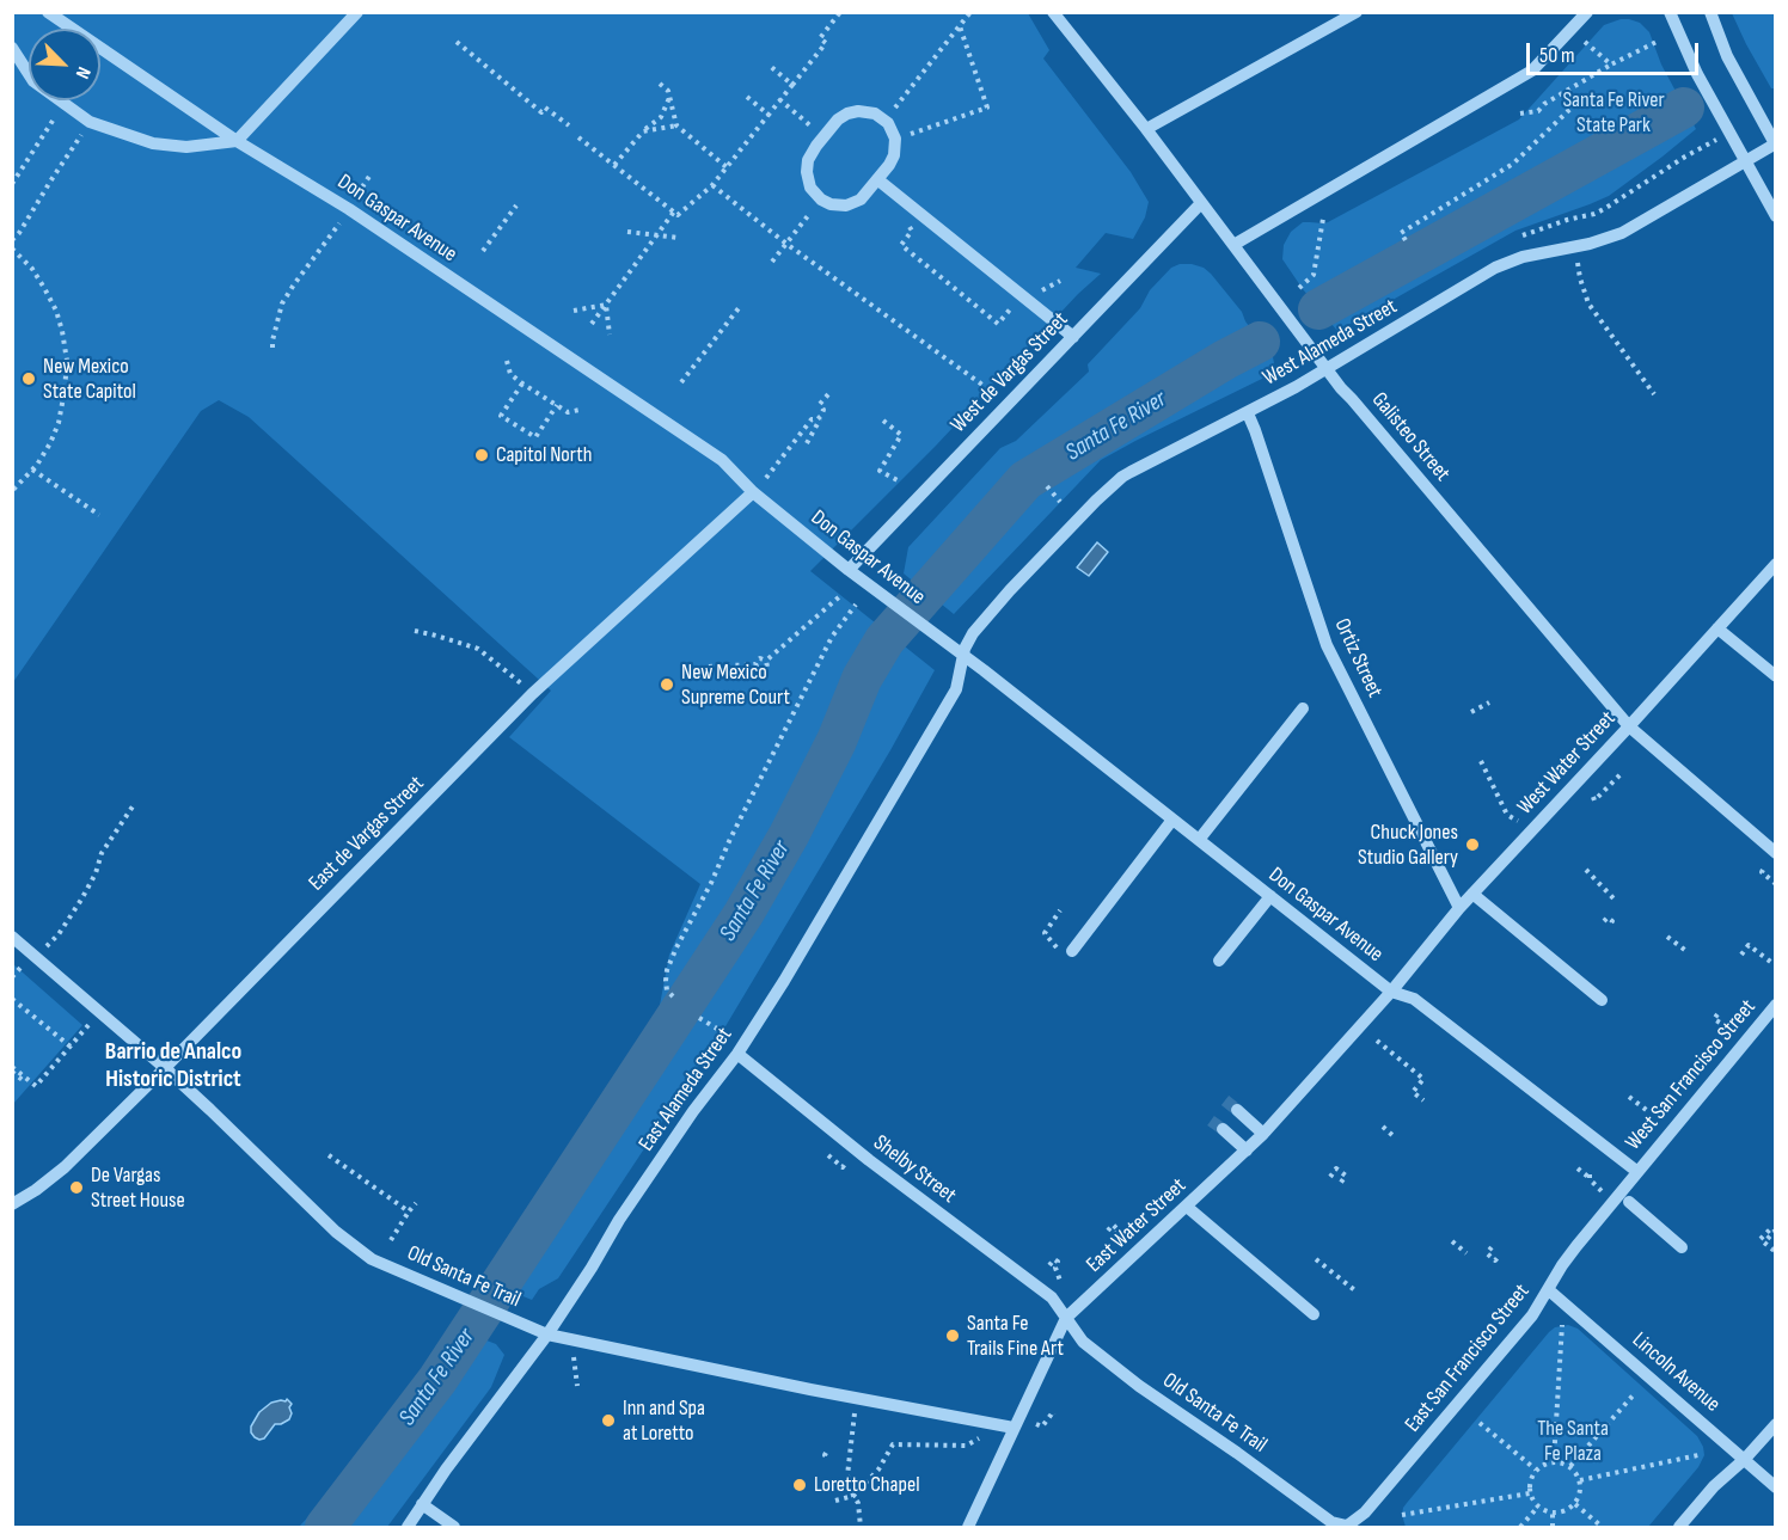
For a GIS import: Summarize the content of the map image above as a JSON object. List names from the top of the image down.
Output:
{
  "streets": {
    "street": [
      "Don Gaspar Avenue",
      "West Alameda Street",
      "West de Vargas Street",
      "Galisteo Street",
      "Ortiz Street",
      "West Water Street",
      "East de Vargas Street",
      "West San Francisco Street",
      "East Alameda Street",
      "Shelby Street",
      "East Water Street",
      "Old Santa Fe Trail",
      "East San Francisco Street",
      "Lincoln Avenue"
    ]
  },
  "crossings": [
    ["Don Gaspar Avenue", "West Alameda Street"],
    ["Don Gaspar Avenue", "West de Vargas Street"],
    ["Don Gaspar Avenue", "West Water Street"],
    ["Don Gaspar Avenue", "East de Vargas Street"],
    ["Don Gaspar Avenue", "West San Francisco Street"],
    ["Don Gaspar Avenue", "East Alameda Street"],
    ["Don Gaspar Avenue", "East Water Street"],
    ["Don Gaspar Avenue", "East San Francisco Street"],
    ["West Alameda Street", "Galisteo Street"],
    ["West Alameda Street", "Ortiz Street"],
    ["West Alameda Street", "East Alameda Street"],
    ["West de Vargas Street", "Galisteo Street"],
    ["Galisteo Street", "West Water Street"],
    ["Ortiz Street", "West Water Street"],
    ["West Water Street", "East Water Street"],
    ["East de Vargas Street", "Old Santa Fe Trail"],
    ["West San Francisco Street", "East San Francisco Street"],
    ["East Alameda Street", "Shelby Street"],
    ["East Alameda Street", "Old Santa Fe Trail"],
    ["Shelby Street", "East Water Street"],
    ["Shelby Street", "Old Santa Fe Trail"],
    ["East Water Street", "Old Santa Fe Trail"],
    ["Old Santa Fe Trail", "East San Francisco Street"],
    ["East San Francisco Street", "Lincoln Avenue"]
  ],
  "districts": ["Barrio de Analco Historic District"],
  "water": ["Santa Fe River"],
  "parks": ["Santa Fe River State Park", "The Santa Fe Plaza"],
  "places": [
    "New Mexico State Capitol",
    "Capitol North",
    "New Mexico Supreme Court",
    "Chuck Jones Studio Gallery",
    "De Vargas Street House",
    "Santa Fe Trails Fine Art",
    "Inn and Spa at Loretto",
    "Loretto Chapel"
  ],
  "scale_bar": "50 m",
  "north": "bottom right"
}
